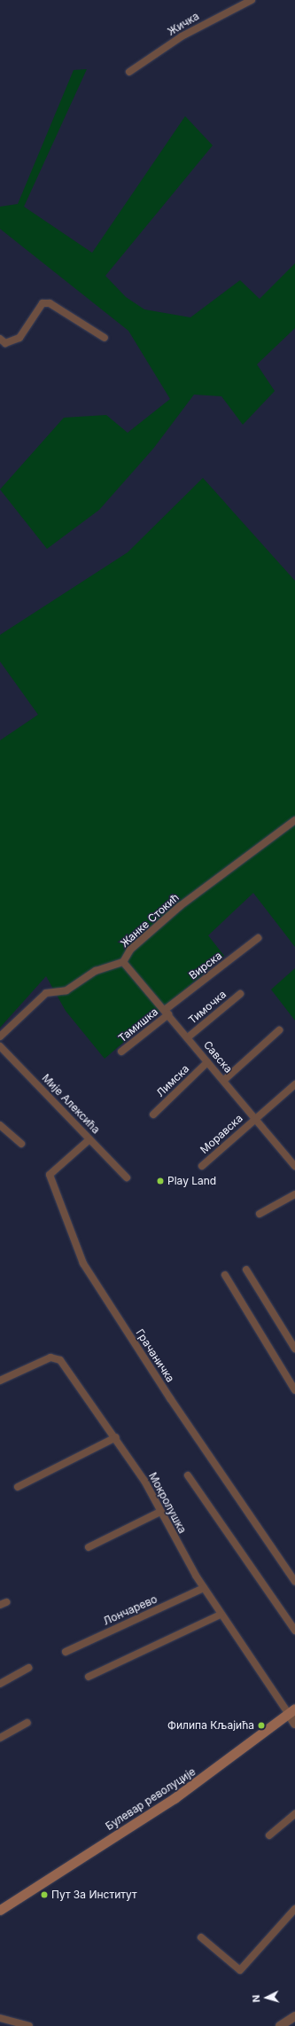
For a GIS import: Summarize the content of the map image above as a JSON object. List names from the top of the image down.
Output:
{
  "streets": {
    "main road": ["Булевар револуције"],
    "street": [
      "Жичка",
      "Жанке Стокић",
      "Вирска",
      "Тимочка",
      "Тамишка",
      "Савска",
      "Лимска",
      "Мије Алексића",
      "Моравска",
      "Грачаничка",
      "Мокролушка",
      "Лончарево"
    ]
  },
  "crossings": [
    ["Жанке Стокић", "Савска"],
    ["Вирска", "Тамишка"],
    ["Вирска", "Савска"],
    ["Тимочка", "Савска"],
    ["Тамишка", "Савска"],
    ["Савска", "Лимска"],
    ["Савска", "Моравска"],
    ["Мије Алексића", "Грачаничка"],
    ["Мокролушка", "Лончарево"],
    ["Мокролушка", "Булевар револуције"]
  ],
  "places": ["Play Land", "Филипа Кљајића", "Пут За Институт"],
  "north": "left"
}
